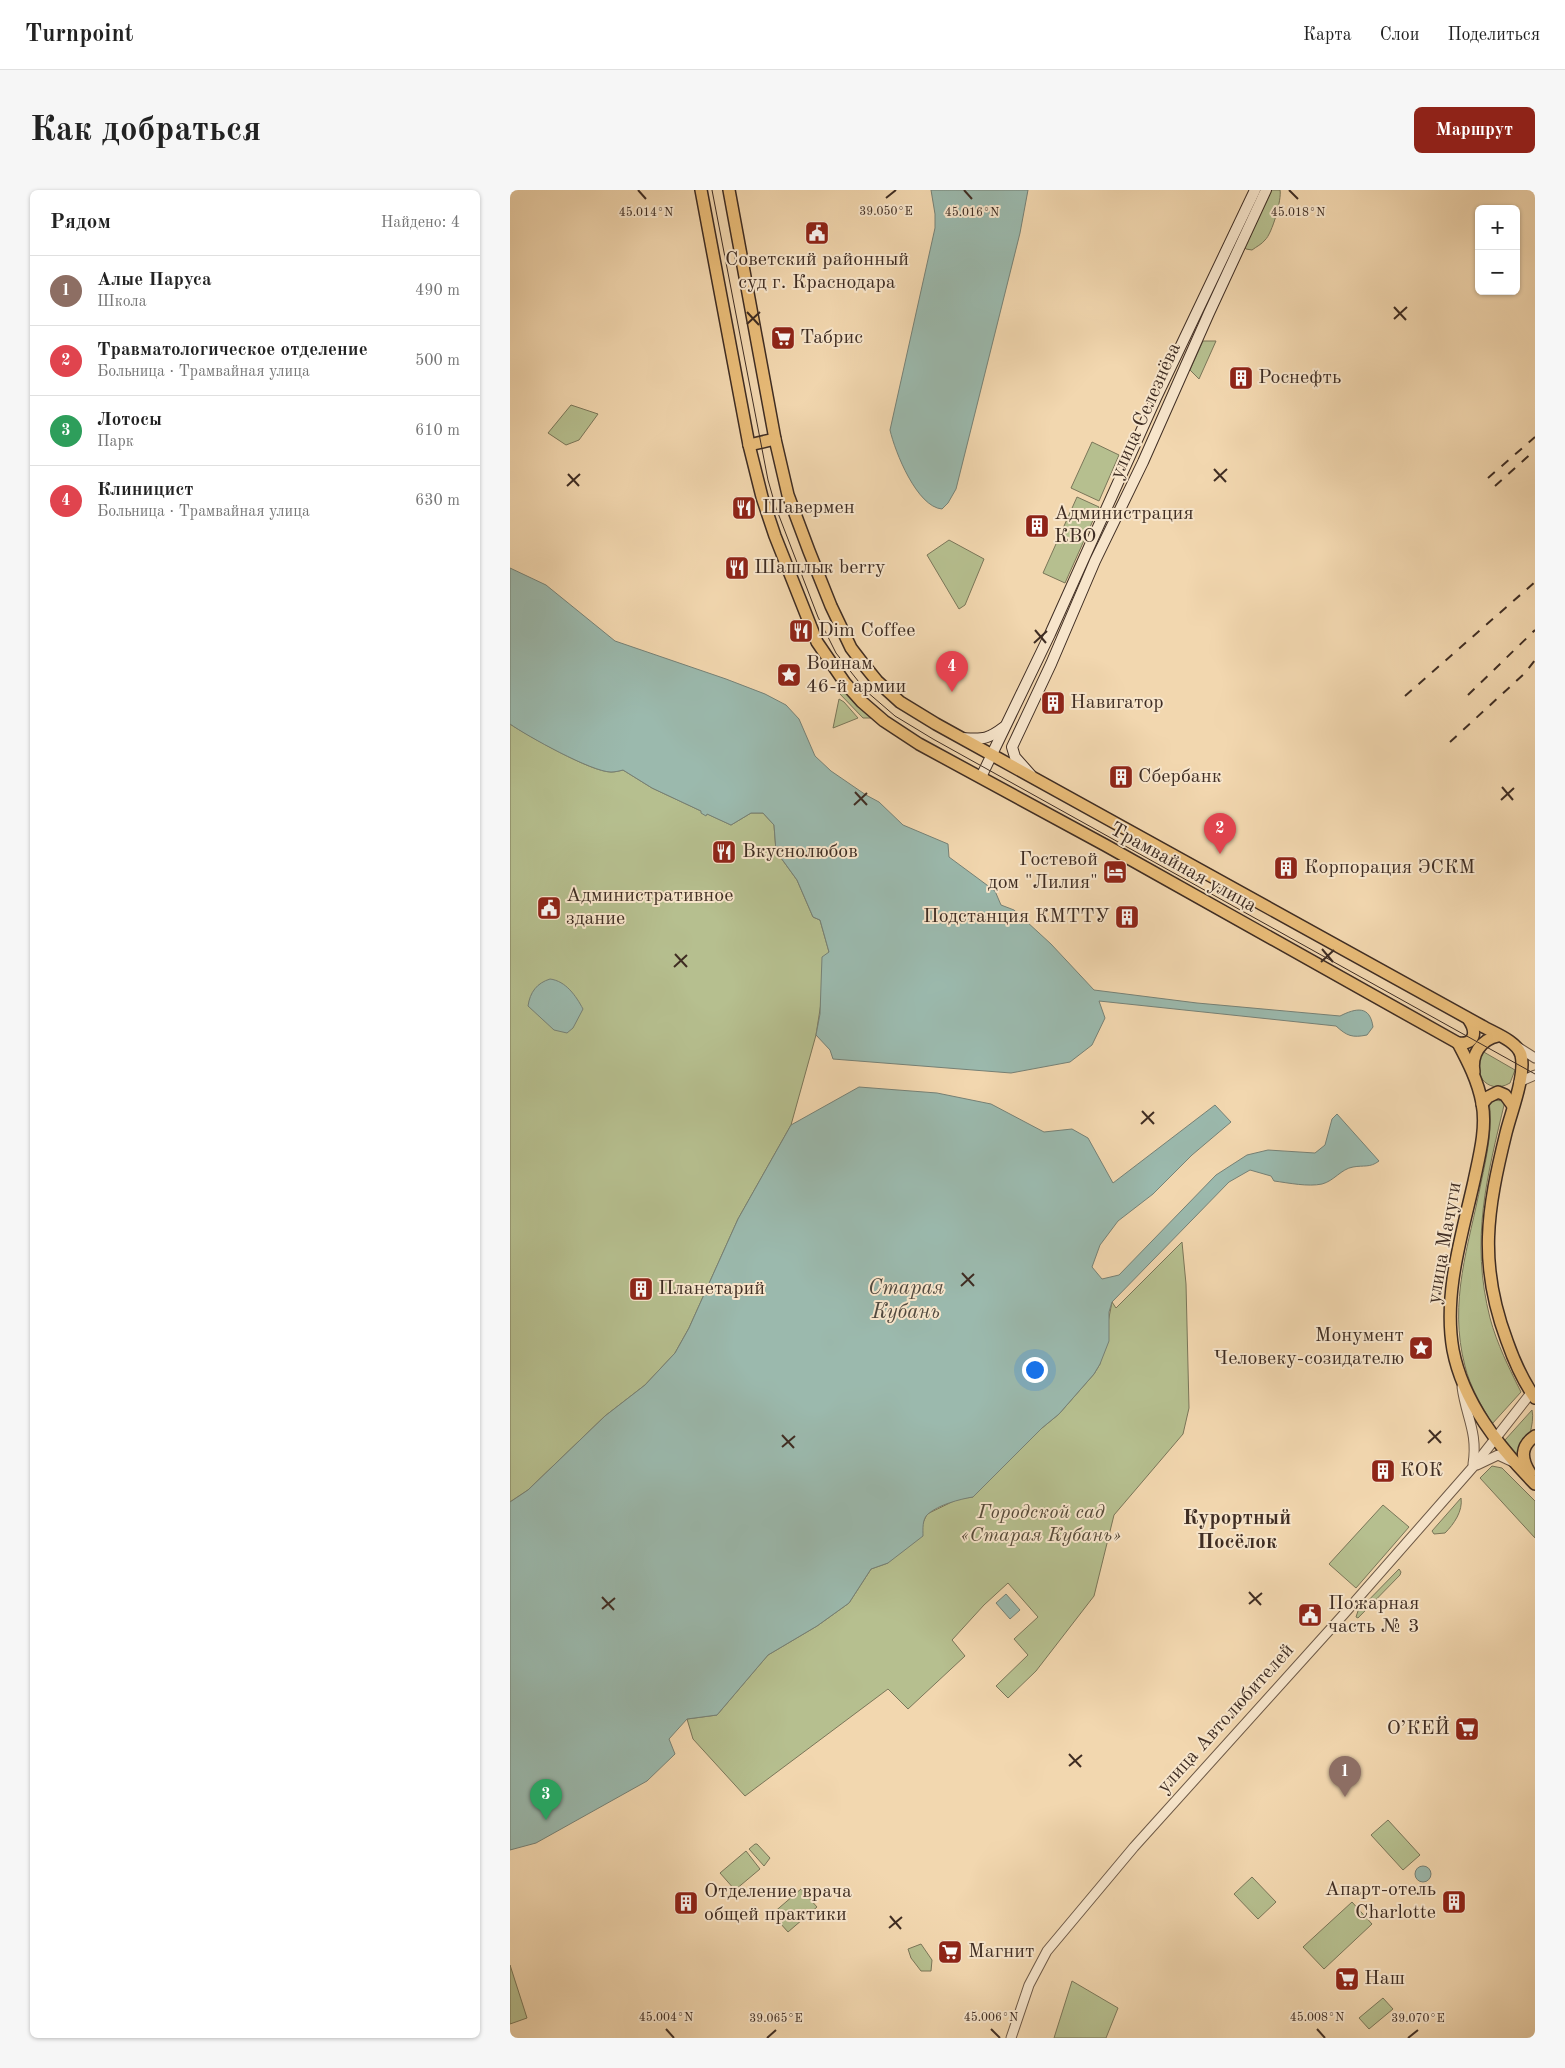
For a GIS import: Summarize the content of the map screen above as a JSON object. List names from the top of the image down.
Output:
{
  "streets": {
    "main road": ["улица Селезнёва", "Трамвайная улица", "улица Мачуги"],
    "street": ["улица Автолюбителей"]
  },
  "crossings": [
    ["улица Селезнёва", "Трамвайная улица"],
    ["Трамвайная улица", "улица Мачуги"],
    ["улица Мачуги", "улица Автолюбителей"]
  ],
  "districts": ["Курортный Посёлок"],
  "water": ["Старая Кубань"],
  "parks": ["Городской сад «Старая Кубань»"],
  "places": {
    "public building": ["Советский районный суд г. Краснодара", "Административное здание", "Пожарная часть № 3"],
    "supermarket": [
      "Табрис",
      "О’КЕЙ",
      "Магнит",
      "Наш"
    ],
    "building": [
      "Роснефть",
      "Администрация КВО",
      "Навигатор",
      "Сбербанк",
      "Корпорация ЭСКМ",
      "Подстанция КМТТУ",
      "Планетарий",
      "КОК",
      "Апарт-отель Charlotte",
      "Отделение врача общей практики"
    ],
    "restaurant": [
      "Шавермен",
      "Шашлык berry",
      "Dim Coffee",
      "Вкуснолюбов"
    ],
    "place": ["Воинам 46-й армии", "Монумент Человеку-созидателю"],
    "hotel": ["Гостевой дом \"Лилия\""]
  },
  "page": {
    "header": "Turnpoint",
    "nav": ["Карта", "Слои", "Поделиться"],
    "buttons": "Маршрут",
    "title": "Как добраться",
    "heading": ["Рядом", "Найдено: 4"],
    "map_buttons": ["+", "−"],
    "list": [
      {
        "mark": "1",
        "name": "Алые Паруса",
        "note": "Школа",
        "value": "490 m"
      },
      {
        "mark": "2",
        "name": "Травматологическое отделение",
        "note": "Больница · Трамвайная улица",
        "value": "500 m"
      },
      {
        "mark": "3",
        "name": "Лотосы",
        "note": "Парк",
        "value": "610 m"
      },
      {
        "mark": "4",
        "name": "Клиницист",
        "note": "Больница · Трамвайная улица",
        "value": "630 m"
      }
    ],
    "pins": [
      "4",
      "2",
      "1",
      "3"
    ]
  },
  "coordinates": [
    "39.050°E",
    "45.014°N",
    "45.018°N",
    "45.016°N",
    "45.004°N",
    "45.006°N",
    "45.008°N",
    "39.065°E",
    "39.070°E"
  ]
}
